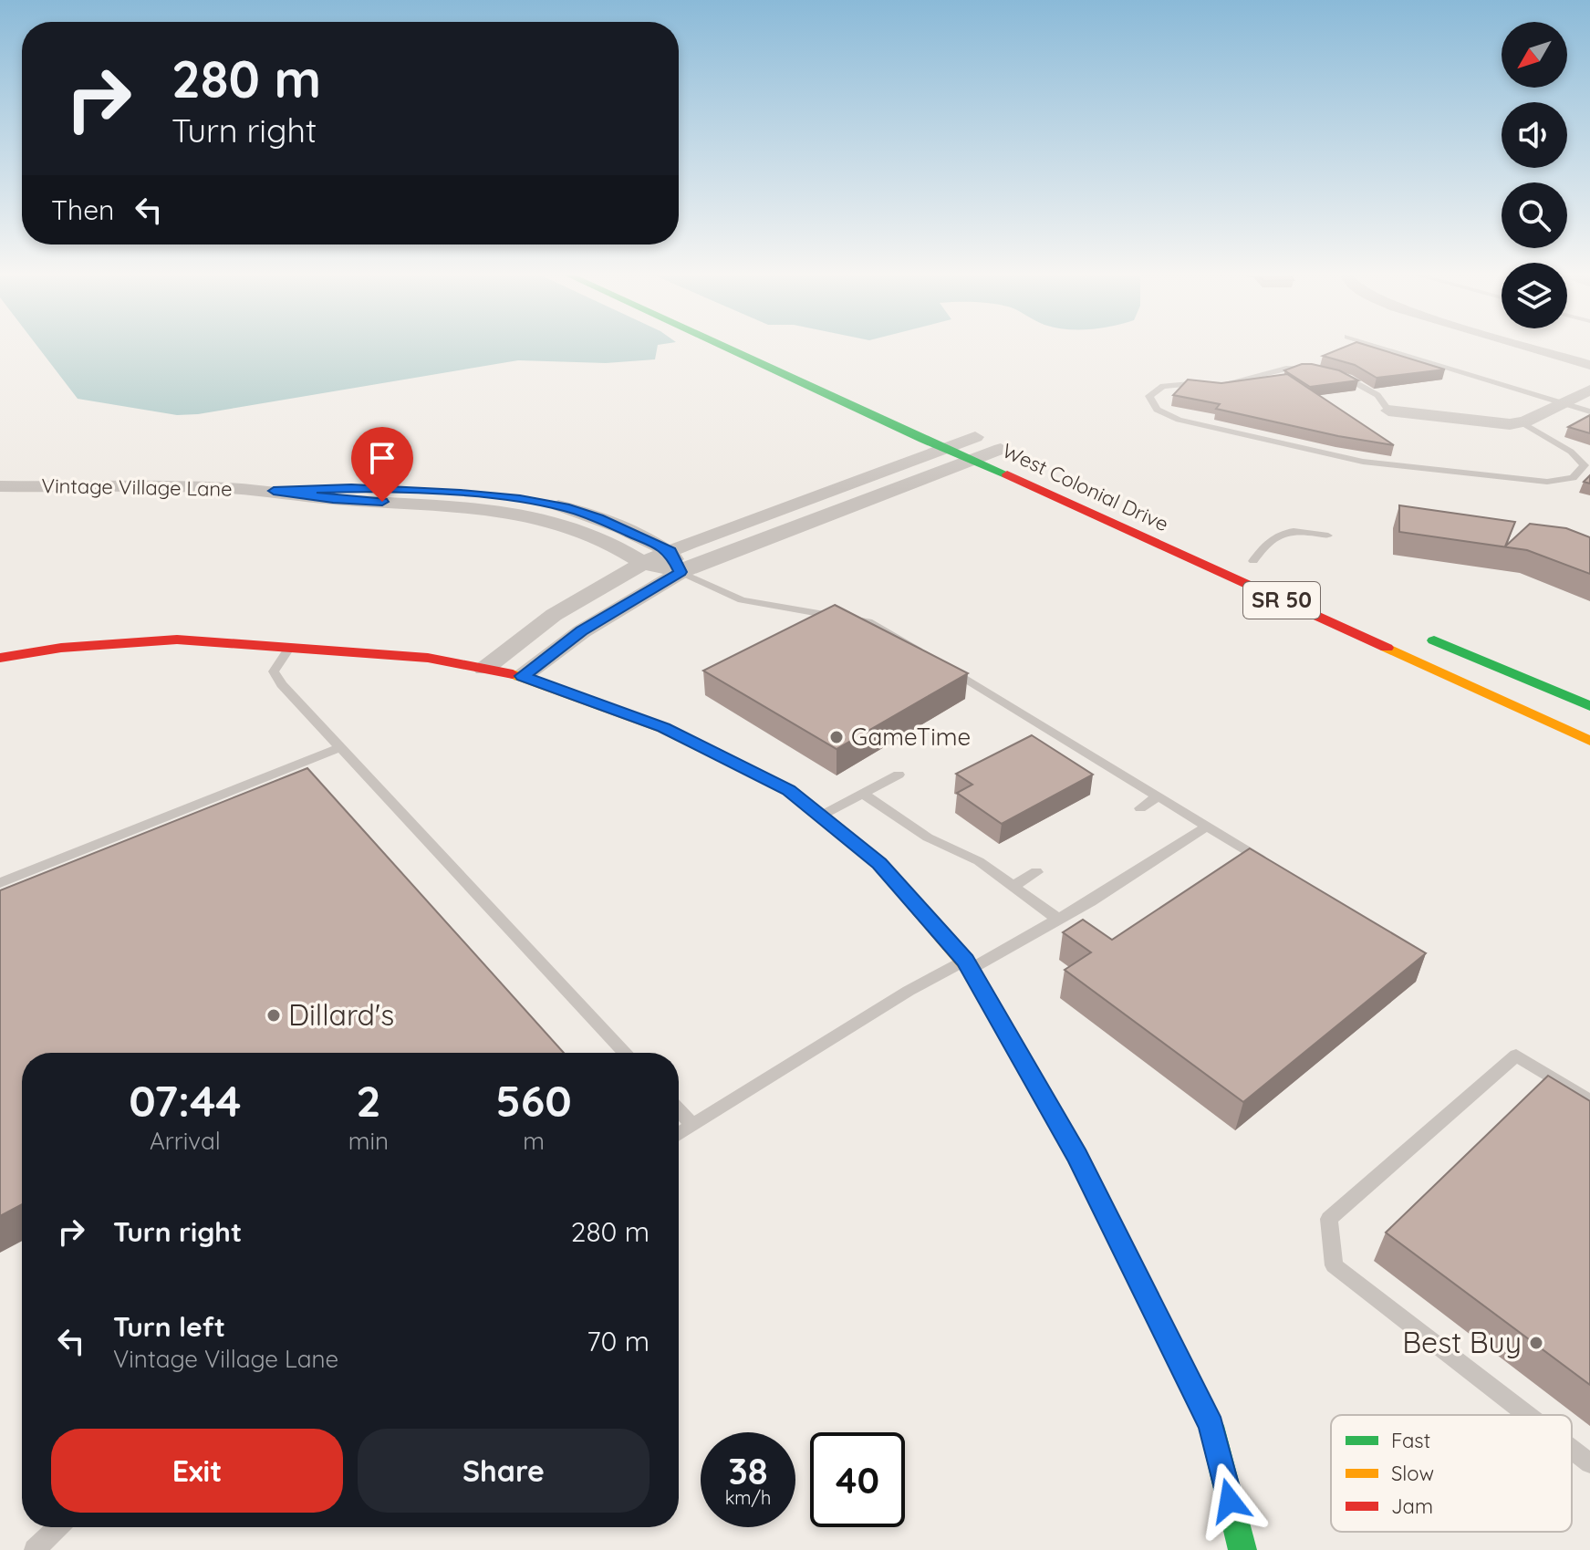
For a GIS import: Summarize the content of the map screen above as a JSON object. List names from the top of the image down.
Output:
{
  "streets": {
    "main road": ["West Colonial Drive", "SR 50"],
    "street": ["Vintage Village Lane"]
  },
  "places": ["GameTime", "Dillard's", "Best Buy"],
  "legend": ["Fast", "Slow", "Jam"],
  "north": "bottom left",
  "page": {
    "turn": ["280 m", "Turn right"],
    "then": "Then",
    "eta": [
      "07:44",
      "Arrival",
      "2",
      "min",
      "560",
      "m"
    ],
    "list": [
      {
        "name": "Turn right",
        "value": "280 m"
      },
      {
        "name": "Turn left",
        "note": "Vintage Village Lane",
        "value": "70 m"
      }
    ],
    "buttons": ["Exit", "Share"],
    "speed": "38 km/h",
    "limit": "40"
  }
}
